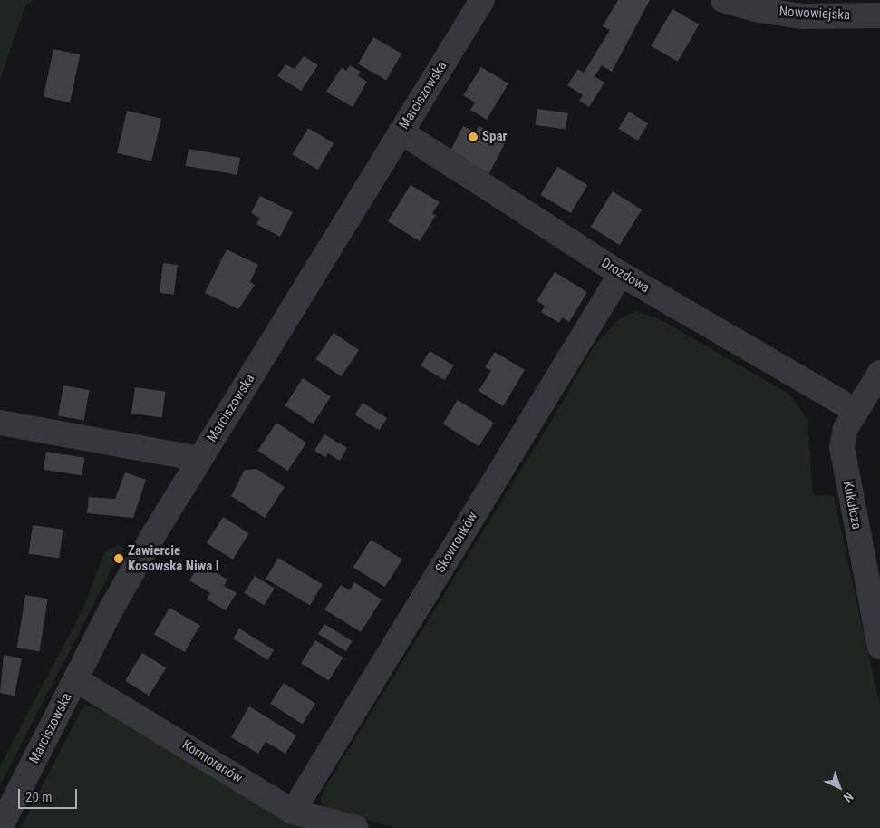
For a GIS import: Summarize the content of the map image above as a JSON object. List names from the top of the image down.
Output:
{
  "streets": {
    "street": [
      "Nowowiejska",
      "Marciszowska",
      "Drozdowa",
      "Kukułcza",
      "Skowronków",
      "Kormoranów"
    ]
  },
  "crossings": [
    ["Marciszowska", "Drozdowa"],
    ["Marciszowska", "Kormoranów"],
    ["Drozdowa", "Kukułcza"],
    ["Drozdowa", "Skowronków"],
    ["Skowronków", "Kormoranów"]
  ],
  "places": ["Spar", "Zawiercie Kosowska Niwa I"],
  "scale_bar": "20 m",
  "north": "bottom right"
}
